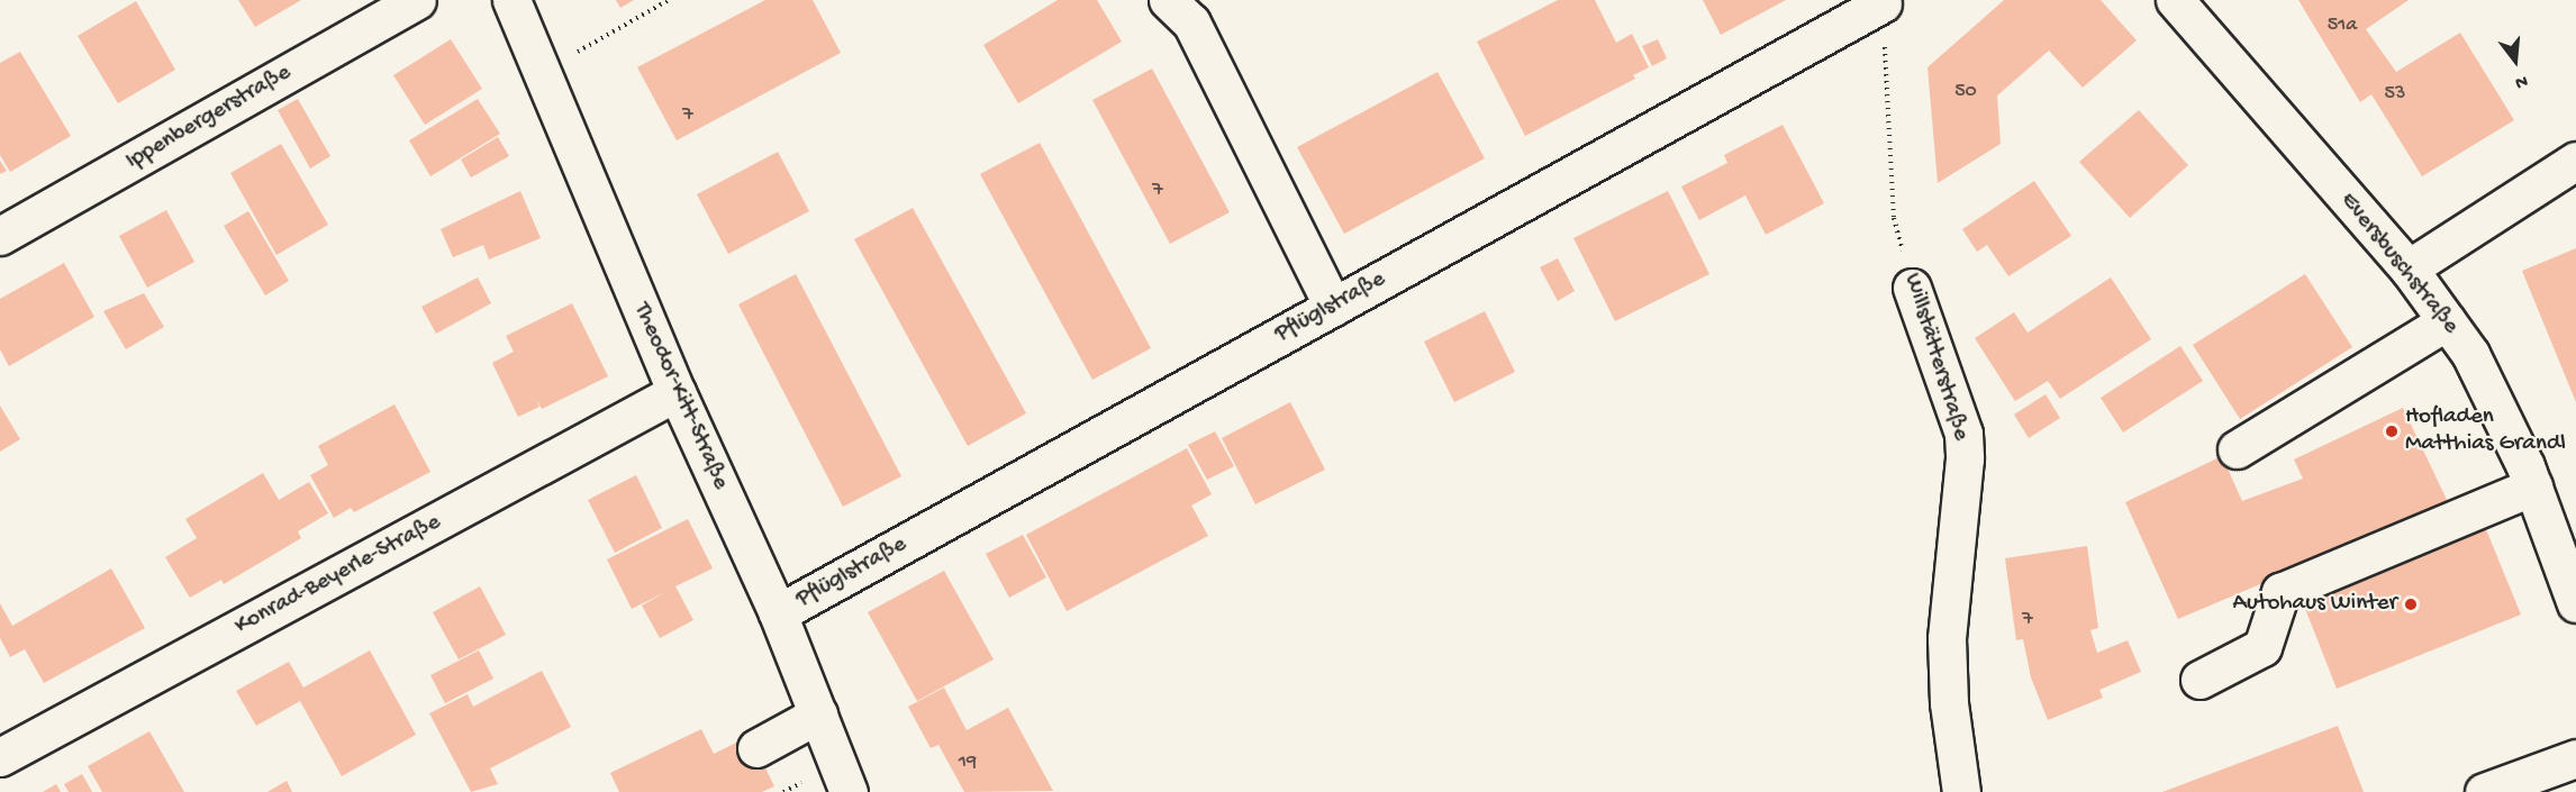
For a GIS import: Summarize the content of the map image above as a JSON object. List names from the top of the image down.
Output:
{
  "streets": {
    "street": [
      "Ippenbergerstraße",
      "Eversbuschstraße",
      "Pflüglstraße",
      "Willstätterstraße",
      "Theodor-Kitt-Straße",
      "Konrad-Beyerle-Straße"
    ]
  },
  "crossings": [
    ["Pflüglstraße", "Willstätterstraße"],
    ["Pflüglstraße", "Theodor-Kitt-Straße"],
    ["Theodor-Kitt-Straße", "Konrad-Beyerle-Straße"]
  ],
  "places": ["Hofladen Matthias Grandl", "Autohaus Winter"],
  "house_numbers": [
    "51a",
    "50",
    "53",
    "7",
    "7",
    "7",
    "19"
  ],
  "north": "bottom"
}
